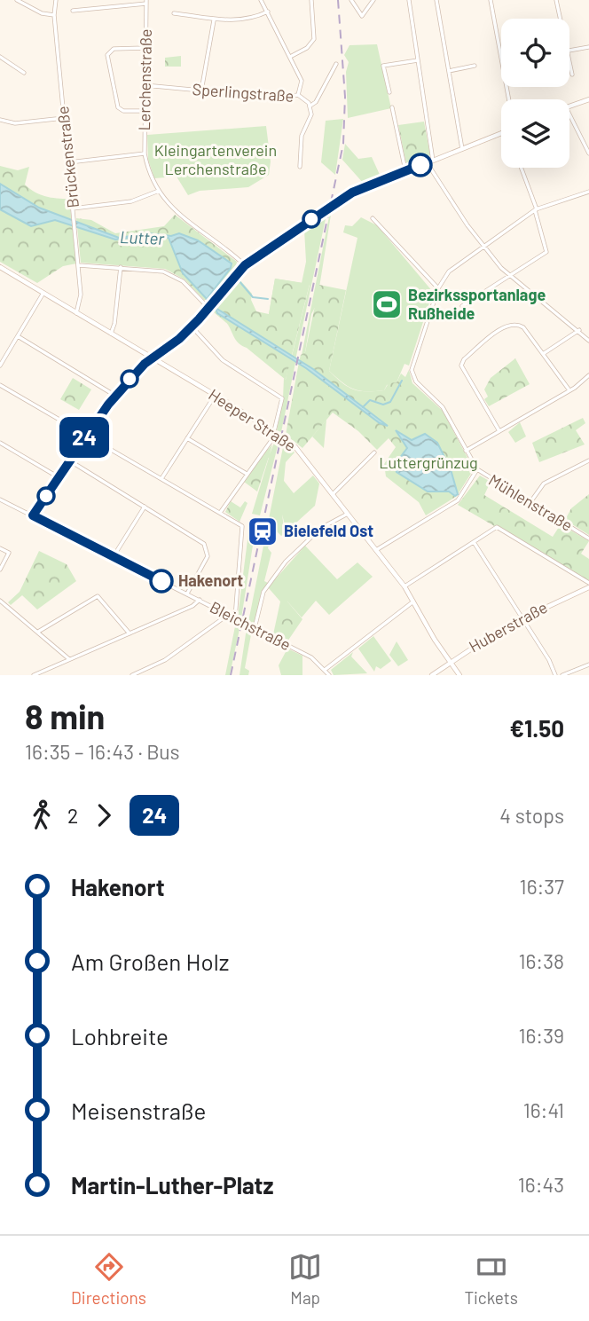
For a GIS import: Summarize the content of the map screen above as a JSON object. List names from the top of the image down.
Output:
{
  "streets": {
    "street": [
      "Lerchenstraße",
      "Sperlingstraße",
      "Brückenstraße",
      "Heeper Straße",
      "Mühlenstraße",
      "Bleichstraße",
      "Huberstraße"
    ]
  },
  "crossings": [
    ["Lerchenstraße", "Sperlingstraße"],
    ["Brückenstraße", "Heeper Straße"],
    ["Heeper Straße", "Huberstraße"]
  ],
  "water": ["Lutter"],
  "parks": ["Kleingartenverein Lerchenstraße", "Luttergrünzug"],
  "places": {
    "sports": ["Bezirkssportanlage Rußheide"],
    "station": ["Bielefeld Ost"],
    "other": ["Hakenort"]
  },
  "lines": ["bus line 24"],
  "page": {
    "on_map": "24",
    "heading": ["8 min", "16:35 – 16:43 · Bus", "€1.50"],
    "legs": ["2", "24", "4 stops"],
    "list": [
      {
        "name": "Hakenort",
        "value": "16:37"
      },
      {
        "name": "Am Großen Holz",
        "value": "16:38"
      },
      {
        "name": "Lohbreite",
        "value": "16:39"
      },
      {
        "name": "Meisenstraße",
        "value": "16:41"
      },
      {
        "name": "Martin-Luther-Platz",
        "value": "16:43"
      }
    ],
    "tabs": ["Directions", "Map", "Tickets"]
  }
}
